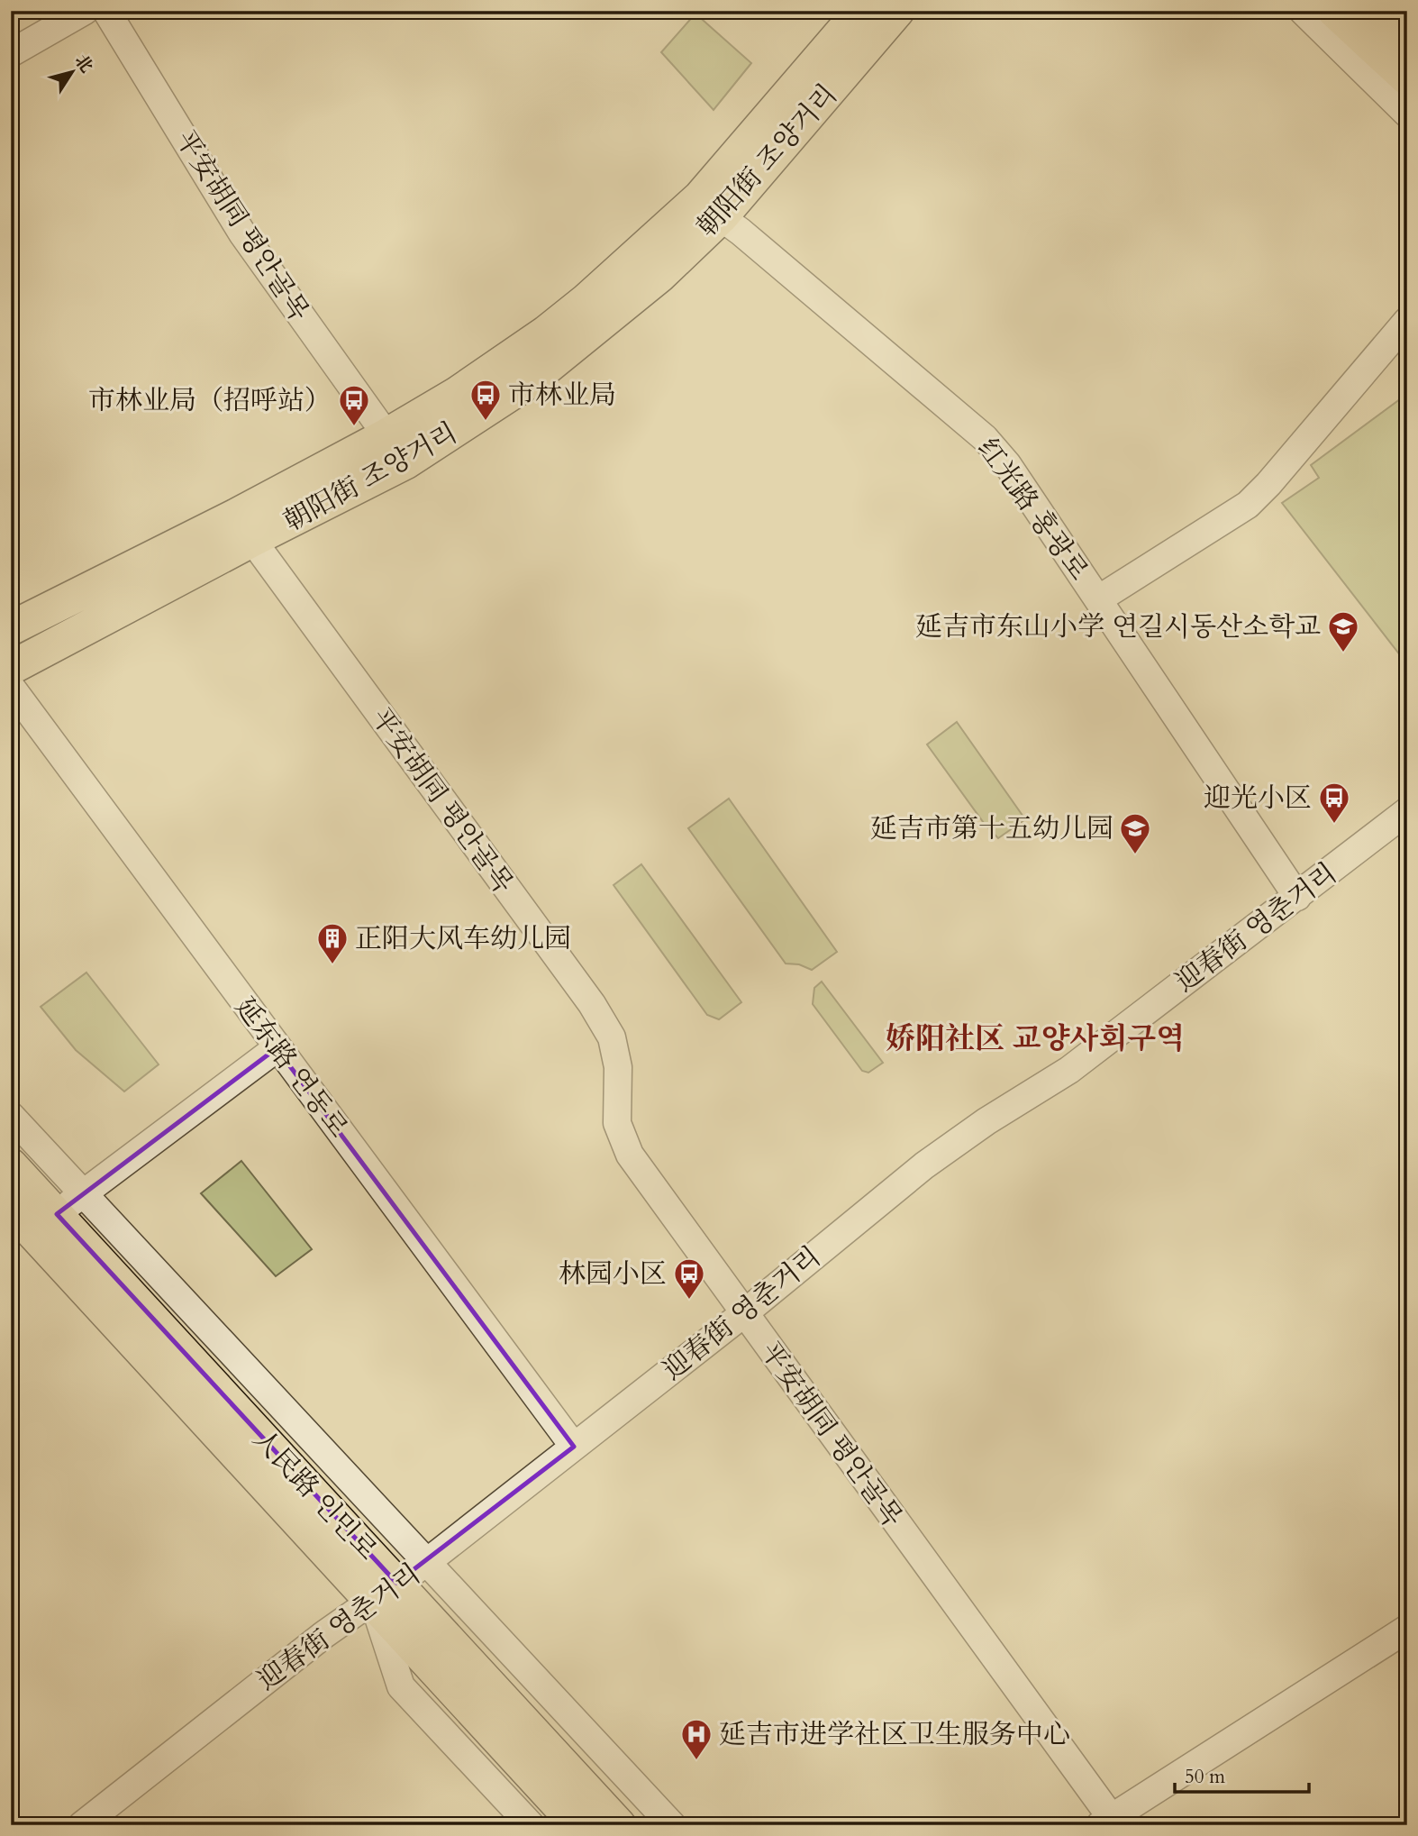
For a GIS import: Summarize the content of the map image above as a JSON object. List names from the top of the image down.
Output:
{
  "streets": {
    "main road": ["朝阳街 조양거리", "人民路 인민로"],
    "street": [
      "平安胡同 평안골목",
      "红光路 홍광로",
      "迎春街 영춘거리",
      "延东路 연동로"
    ]
  },
  "crossings": [
    ["朝阳街 조양거리", "平安胡同 평안골목"],
    ["朝阳街 조양거리", "红光路 홍광로"],
    ["平安胡同 평안골목", "迎春街 영춘거리"],
    ["红光路 홍광로", "迎春街 영춘거리"],
    ["迎春街 영춘거리", "延东路 연동로"],
    ["迎春街 영춘거리", "人民路 인민로"]
  ],
  "districts": ["娇阳社区 교양사회구역"],
  "places": {
    "bus stop": [
      "市林业局",
      "市林业局（招呼站）",
      "迎光小区",
      "林园小区"
    ],
    "school or university": ["延吉市东山小学 연길시동산소학교", "延吉市第十五幼儿园"],
    "building": ["正阳大风车幼儿园"],
    "hospital": ["延吉市进学社区卫生服务中心"]
  },
  "scale_bar": "50 m",
  "north": "top right"
}
